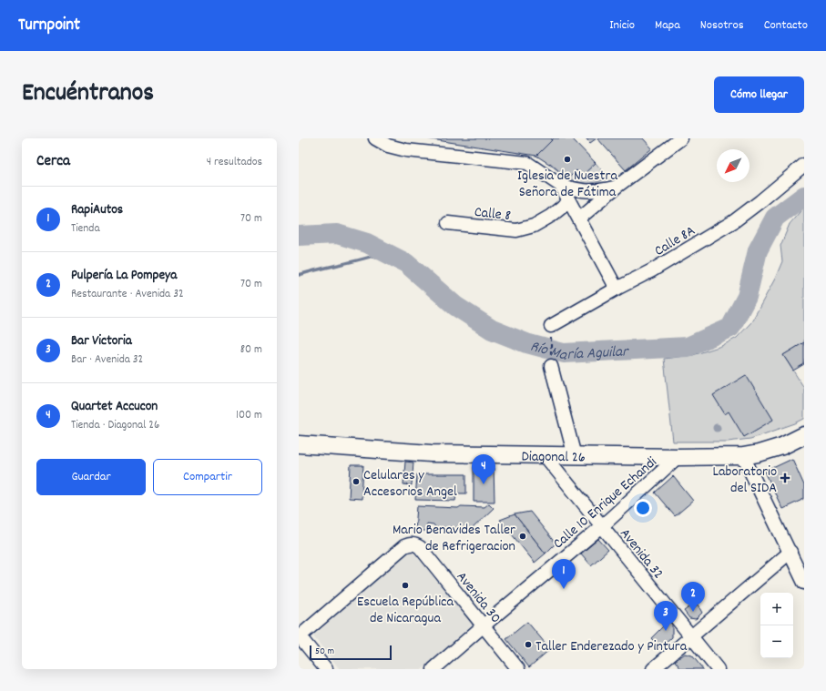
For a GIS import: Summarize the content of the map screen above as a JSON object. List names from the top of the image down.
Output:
{
  "streets": {
    "main road": ["Diagonal 26"],
    "street": [
      "Calle 8",
      "Calle 8A",
      "Calle 10 Enrique Echandi",
      "Avenida 32",
      "Avenida 30"
    ]
  },
  "crossings": [
    ["Diagonal 26", "Calle 10 Enrique Echandi"],
    ["Diagonal 26", "Avenida 32"],
    ["Calle 10 Enrique Echandi", "Avenida 32"],
    ["Calle 10 Enrique Echandi", "Avenida 30"]
  ],
  "water": ["Río María Aguilar"],
  "places": {
    "other": [
      "Iglesia de Nuestra Señora de Fátima",
      "Celulares y Accesorios Angel",
      "Mario Benavides Taller de Refrigeracion",
      "Escuela República de Nicaragua",
      "Taller Enderezado y Pintura"
    ],
    "health": ["Laboratorio del SIDA"]
  },
  "scale_bar": "50 m",
  "north": "bottom left",
  "page": {
    "header": "Turnpoint",
    "nav": [
      "Inicio",
      "Mapa",
      "Nosotros",
      "Contacto"
    ],
    "title": "Encuéntranos",
    "buttons": [
      "Cómo llegar",
      ["Guardar", "Compartir"]
    ],
    "heading": ["Cerca", "4 resultados"],
    "list": [
      {
        "mark": "1",
        "name": "RapiAutos",
        "note": "Tienda",
        "value": "70 m"
      },
      {
        "mark": "2",
        "name": "Pulpería La Pompeya",
        "note": "Restaurante · Avenida 32",
        "value": "70 m"
      },
      {
        "mark": "3",
        "name": "Bar Victoria",
        "note": "Bar · Avenida 32",
        "value": "80 m"
      },
      {
        "mark": "4",
        "name": "Quartet Accucon",
        "note": "Tienda · Diagonal 26",
        "value": "100 m"
      }
    ],
    "pins": [
      "4",
      "1",
      "2",
      "3"
    ],
    "map_buttons": ["+", "−"],
    "scale": "50 m"
  }
}
